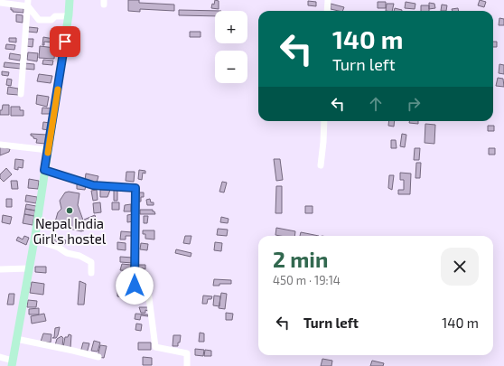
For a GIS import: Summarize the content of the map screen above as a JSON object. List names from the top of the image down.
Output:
{
  "places": ["Nepal India Girl's hostel"],
  "page": {
    "map_buttons": ["+", "−"],
    "turn": ["140 m", "Turn left"],
    "heading": ["2 min", "450 m · 19:14"],
    "list": [
      {
        "name": "Turn left",
        "value": "140 m"
      }
    ]
  }
}
